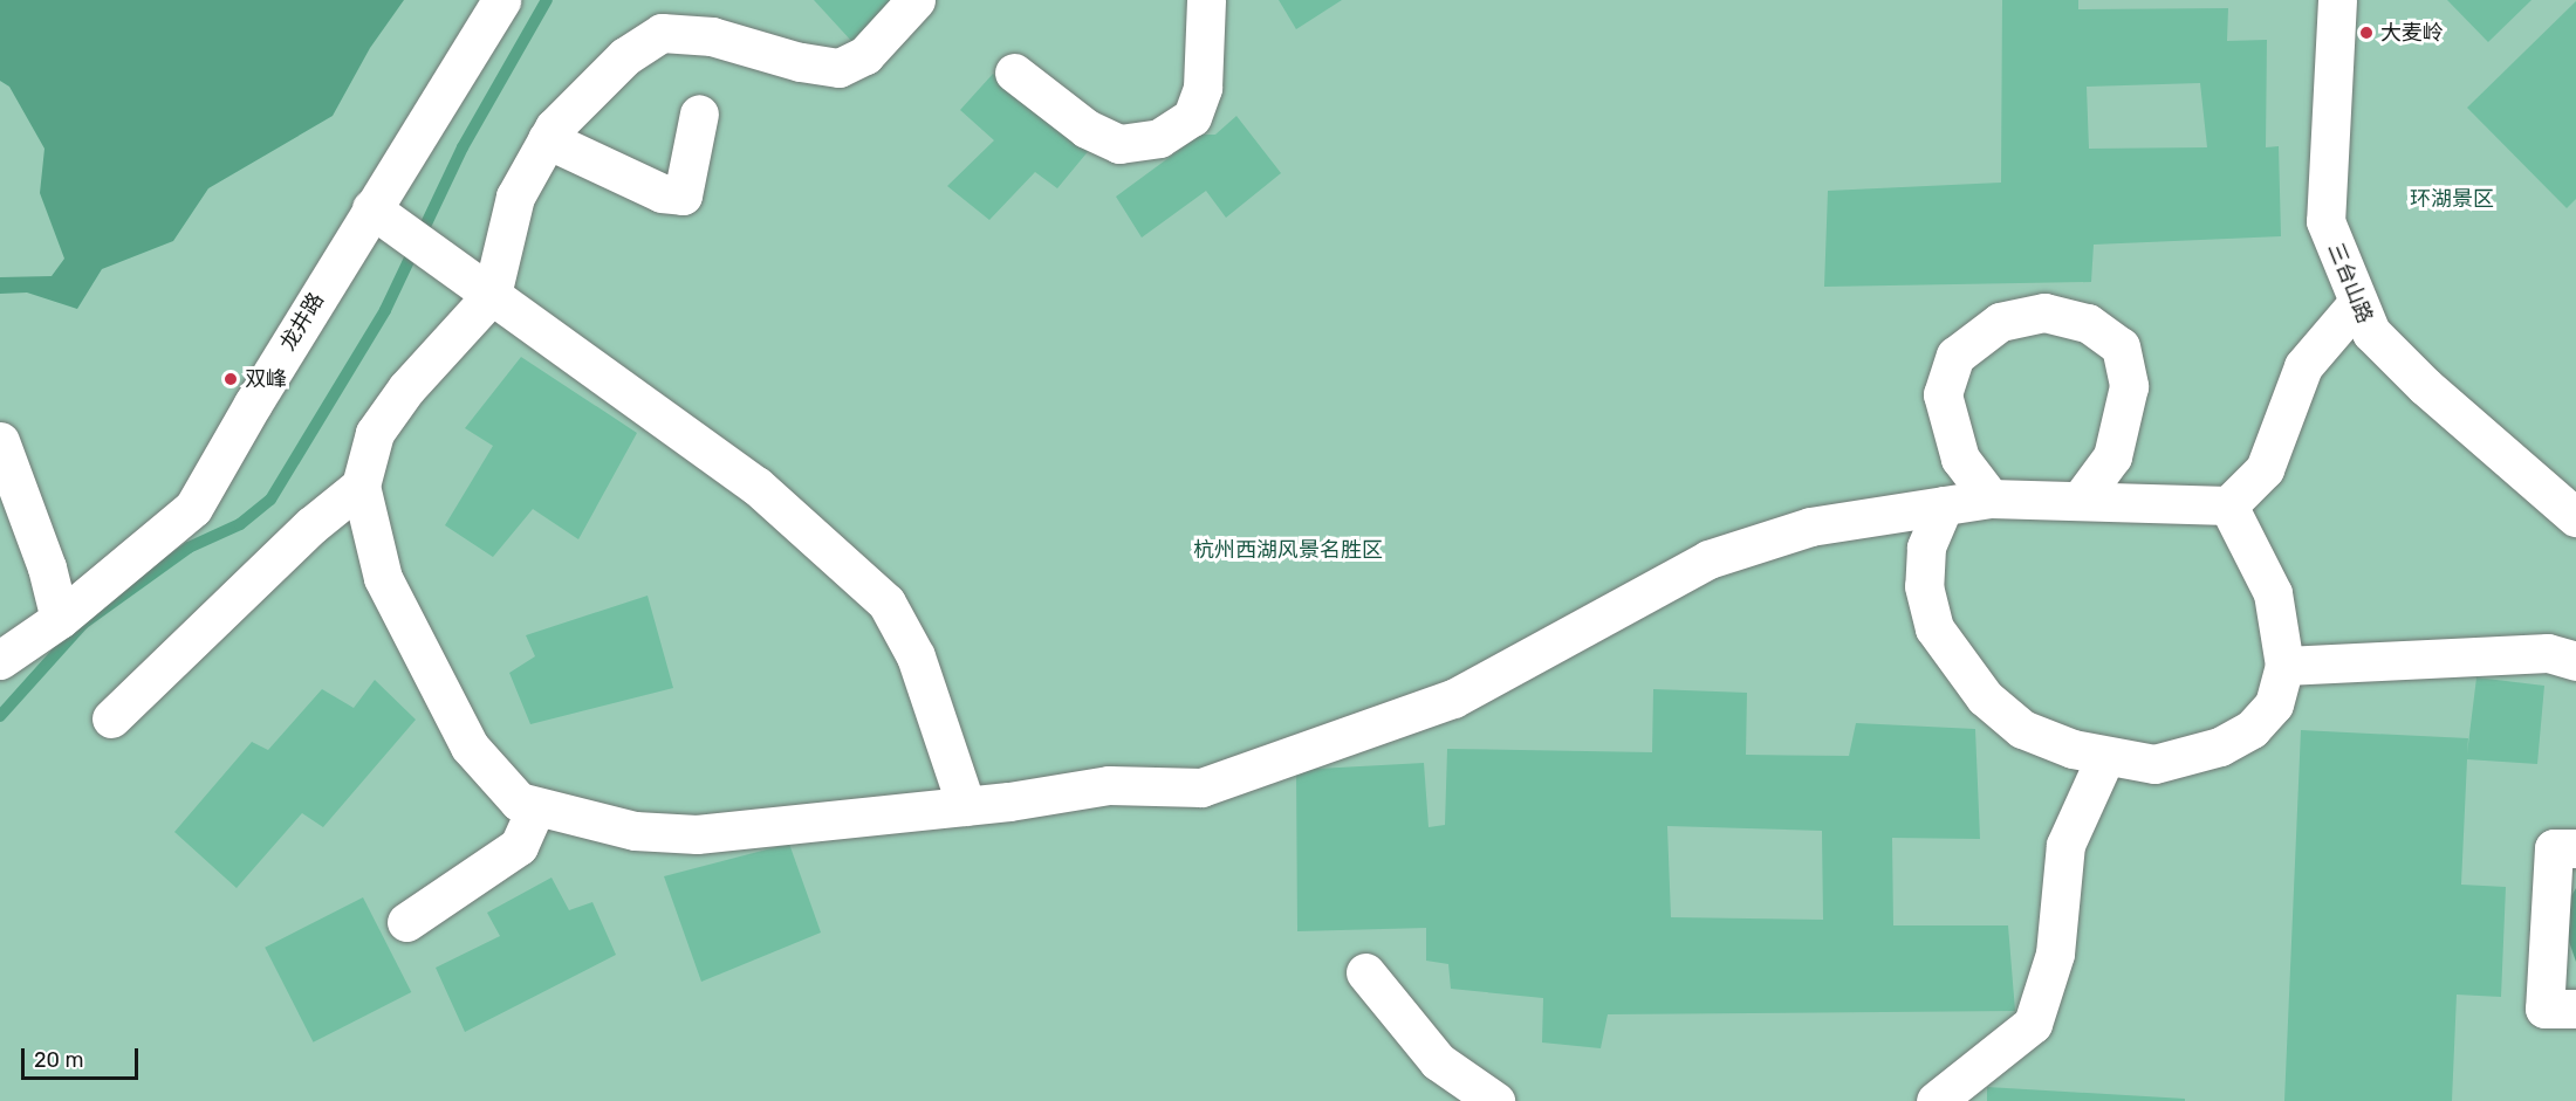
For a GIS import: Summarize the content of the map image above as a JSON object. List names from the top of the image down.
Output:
{
  "streets": {
    "street": ["三台山路", "龙井路"]
  },
  "parks": ["环湖景区", "杭州西湖风景名胜区"],
  "places": ["大麦岭", "双峰"],
  "scale_bar": "20 m"
}
